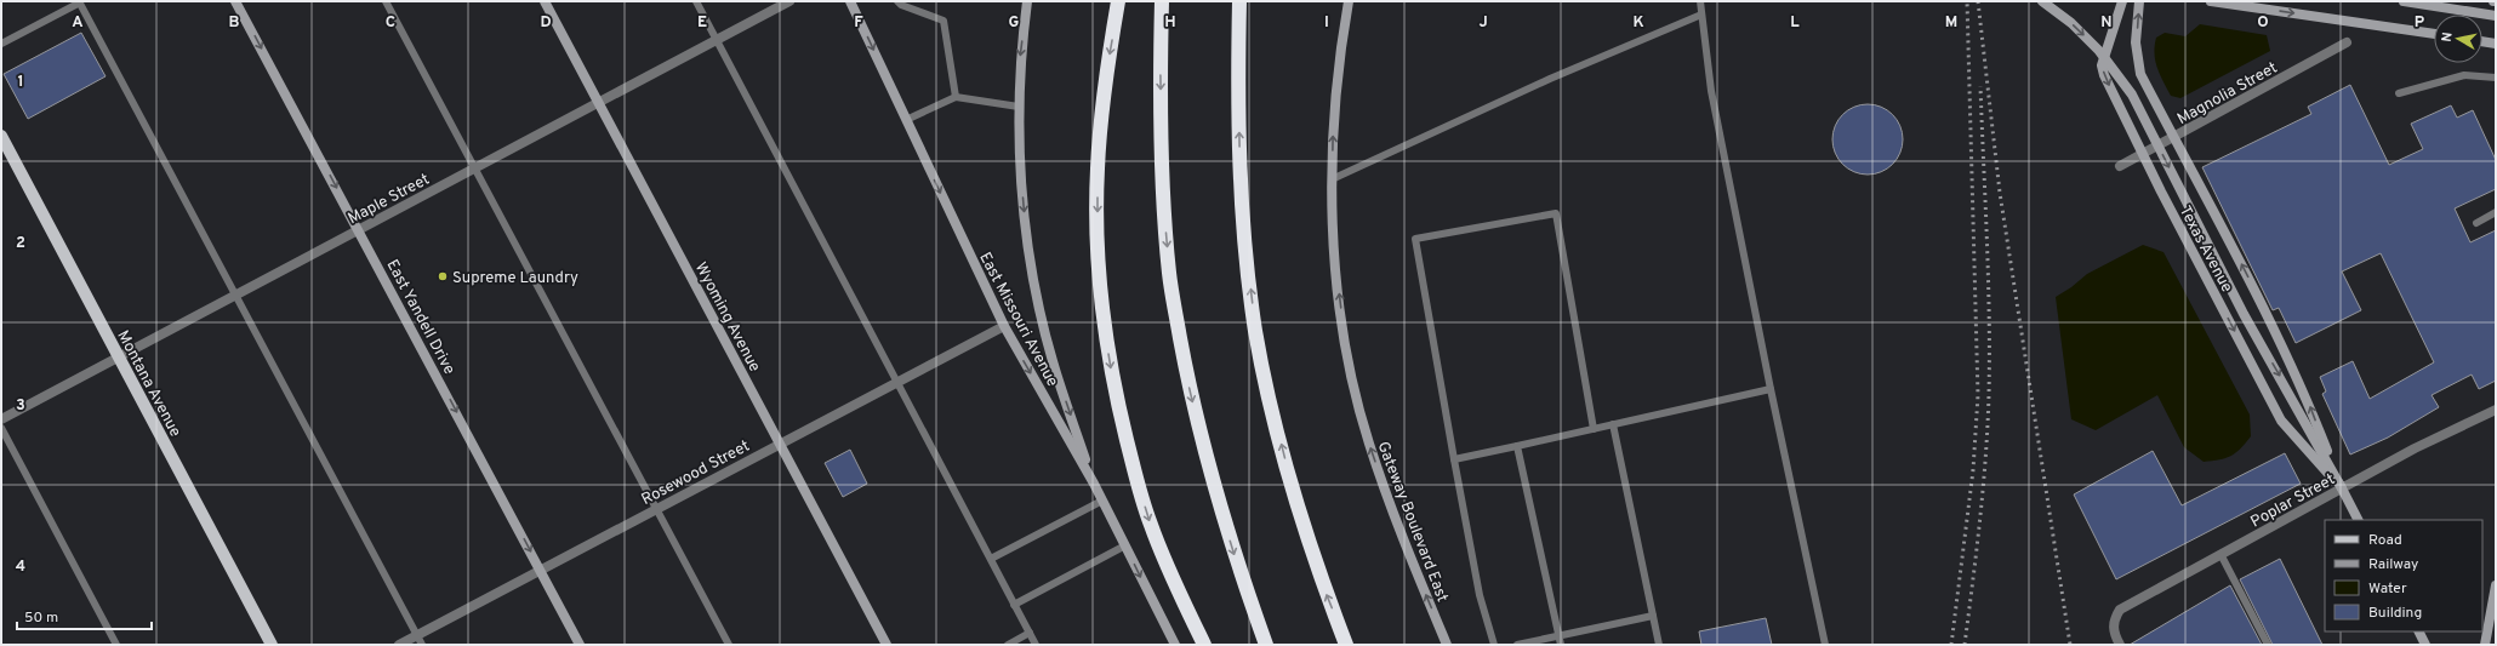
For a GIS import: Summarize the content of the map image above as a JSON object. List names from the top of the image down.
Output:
{
  "streets": {
    "main road": [
      "Texas Avenue",
      "East Yandell Drive",
      "Wyoming Avenue",
      "East Missouri Avenue",
      "Montana Avenue",
      "Gateway Boulevard East"
    ],
    "street": [
      "Magnolia Street",
      "Maple Street",
      "Rosewood Street",
      "Poplar Street"
    ]
  },
  "crossings": [
    ["Magnolia Street", "Texas Avenue"],
    ["Maple Street", "East Yandell Drive"],
    ["Maple Street", "Wyoming Avenue"],
    ["Maple Street", "Montana Avenue"],
    ["Texas Avenue", "Poplar Street"],
    ["East Yandell Drive", "Rosewood Street"],
    ["Wyoming Avenue", "Rosewood Street"],
    ["East Missouri Avenue", "Rosewood Street"]
  ],
  "one_way": ["East Yandell Drive", "Gateway Boulevard East"],
  "places": ["Supreme Laundry"],
  "legend": [
    "Road",
    "Railway",
    "Water",
    "Building"
  ],
  "scale_bar": "50 m",
  "north": "left",
  "grid": {
    "columns": [
      "A",
      "B",
      "C",
      "D",
      "E",
      "F",
      "G",
      "H",
      "I",
      "J",
      "K",
      "L",
      "M",
      "N",
      "O",
      "P"
    ],
    "rows": [
      "1",
      "2",
      "3",
      "4"
    ]
  }
}
